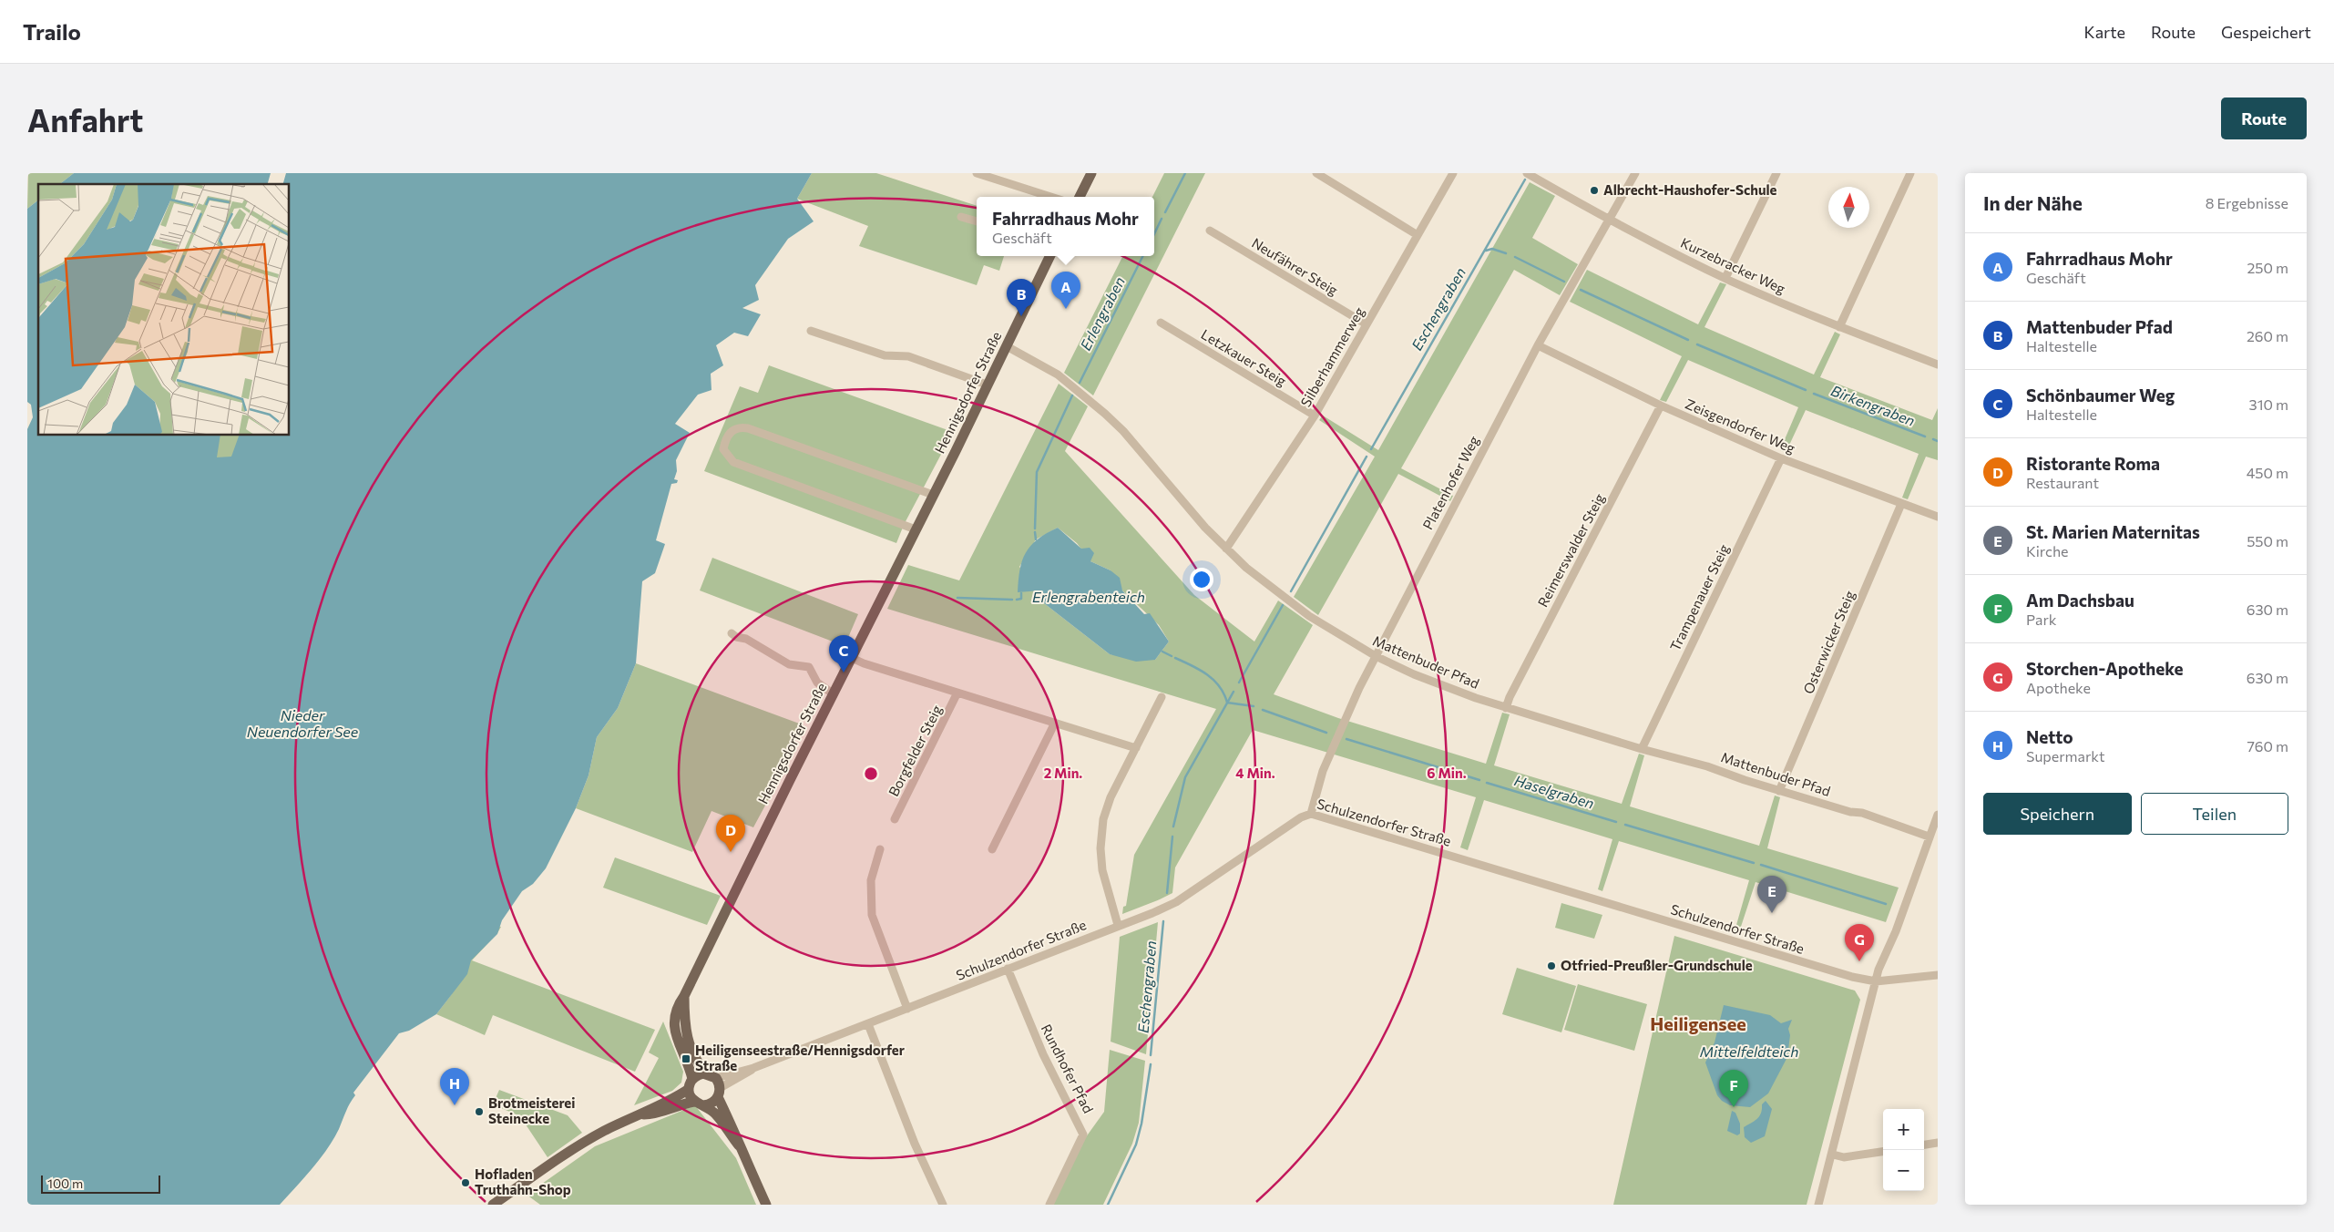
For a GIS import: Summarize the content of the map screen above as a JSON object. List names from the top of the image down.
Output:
{
  "streets": {
    "main road": ["Hennigsdorfer Straße"],
    "street": [
      "Kurzebracker Weg",
      "Neufährer Steig",
      "Silberhammerweg",
      "Letzkauer Steig",
      "Zeisgendorfer Weg",
      "Platenhofer Weg",
      "Reimerswalder Steig",
      "Trampenauer Steig",
      "Osterwicker Steig",
      "Mattenbuder Pfad",
      "Borgfelder Steig",
      "Schulzendorfer Straße",
      "Rundhofer Pfad"
    ]
  },
  "crossings": [
    ["Kurzebracker Weg", "Platenhofer Weg"],
    ["Neufährer Steig", "Silberhammerweg"],
    ["Silberhammerweg", "Letzkauer Steig"],
    ["Silberhammerweg", "Mattenbuder Pfad"],
    ["Hennigsdorfer Straße", "Mattenbuder Pfad"],
    ["Hennigsdorfer Straße", "Schulzendorfer Straße"],
    ["Zeisgendorfer Weg", "Platenhofer Weg"],
    ["Zeisgendorfer Weg", "Reimerswalder Steig"],
    ["Zeisgendorfer Weg", "Trampenauer Steig"],
    ["Zeisgendorfer Weg", "Osterwicker Steig"],
    ["Platenhofer Weg", "Mattenbuder Pfad"],
    ["Platenhofer Weg", "Schulzendorfer Straße"],
    ["Reimerswalder Steig", "Mattenbuder Pfad"],
    ["Trampenauer Steig", "Mattenbuder Pfad"],
    ["Osterwicker Steig", "Mattenbuder Pfad"],
    ["Schulzendorfer Straße", "Rundhofer Pfad"]
  ],
  "districts": ["Heiligensee"],
  "water": [
    "Eschengraben",
    "Erlengraben",
    "Birkengraben",
    "Erlengrabenteich",
    "Nieder Neuendorfer See",
    "Haselgraben",
    "Mittelfeldteich"
  ],
  "places": {
    "other": [
      "Albrecht-Haushofer-Schule",
      "Otfried-Preußler-Grundschule",
      "Brotmeisterei Steinecke",
      "Hofladen Truthahn-Shop"
    ],
    "transit": ["Heiligenseestraße/Hennigsdorfer Straße"]
  },
  "scale_bar": "100 m",
  "north": "top",
  "page": {
    "header": "Trailo",
    "nav": ["Karte", "Route", "Gespeichert"],
    "buttons": [
      "Route",
      ["Speichern", "Teilen"]
    ],
    "title": "Anfahrt",
    "heading": ["In der Nähe", "8 Ergebnisse"],
    "popup": ["Fahrradhaus Mohr", "Geschäft"],
    "list": [
      {
        "mark": "A",
        "name": "Fahrradhaus Mohr",
        "note": "Geschäft",
        "value": "250 m"
      },
      {
        "mark": "B",
        "name": "Mattenbuder Pfad",
        "note": "Haltestelle",
        "value": "260 m"
      },
      {
        "mark": "C",
        "name": "Schönbaumer Weg",
        "note": "Haltestelle",
        "value": "310 m"
      },
      {
        "mark": "D",
        "name": "Ristorante Roma",
        "note": "Restaurant",
        "value": "450 m"
      },
      {
        "mark": "E",
        "name": "St. Marien Maternitas",
        "note": "Kirche",
        "value": "550 m"
      },
      {
        "mark": "F",
        "name": "Am Dachsbau",
        "note": "Park",
        "value": "630 m"
      },
      {
        "mark": "G",
        "name": "Storchen-Apotheke",
        "note": "Apotheke",
        "value": "630 m"
      },
      {
        "mark": "H",
        "name": "Netto",
        "note": "Supermarkt",
        "value": "760 m"
      }
    ],
    "pins": [
      "A",
      "B",
      "C",
      "D",
      "E",
      "G",
      "H",
      "F"
    ],
    "map_buttons": ["+", "−"],
    "scale": "100 m"
  },
  "rings": ["2 Min.", "4 Min.", "6 Min."]
}
